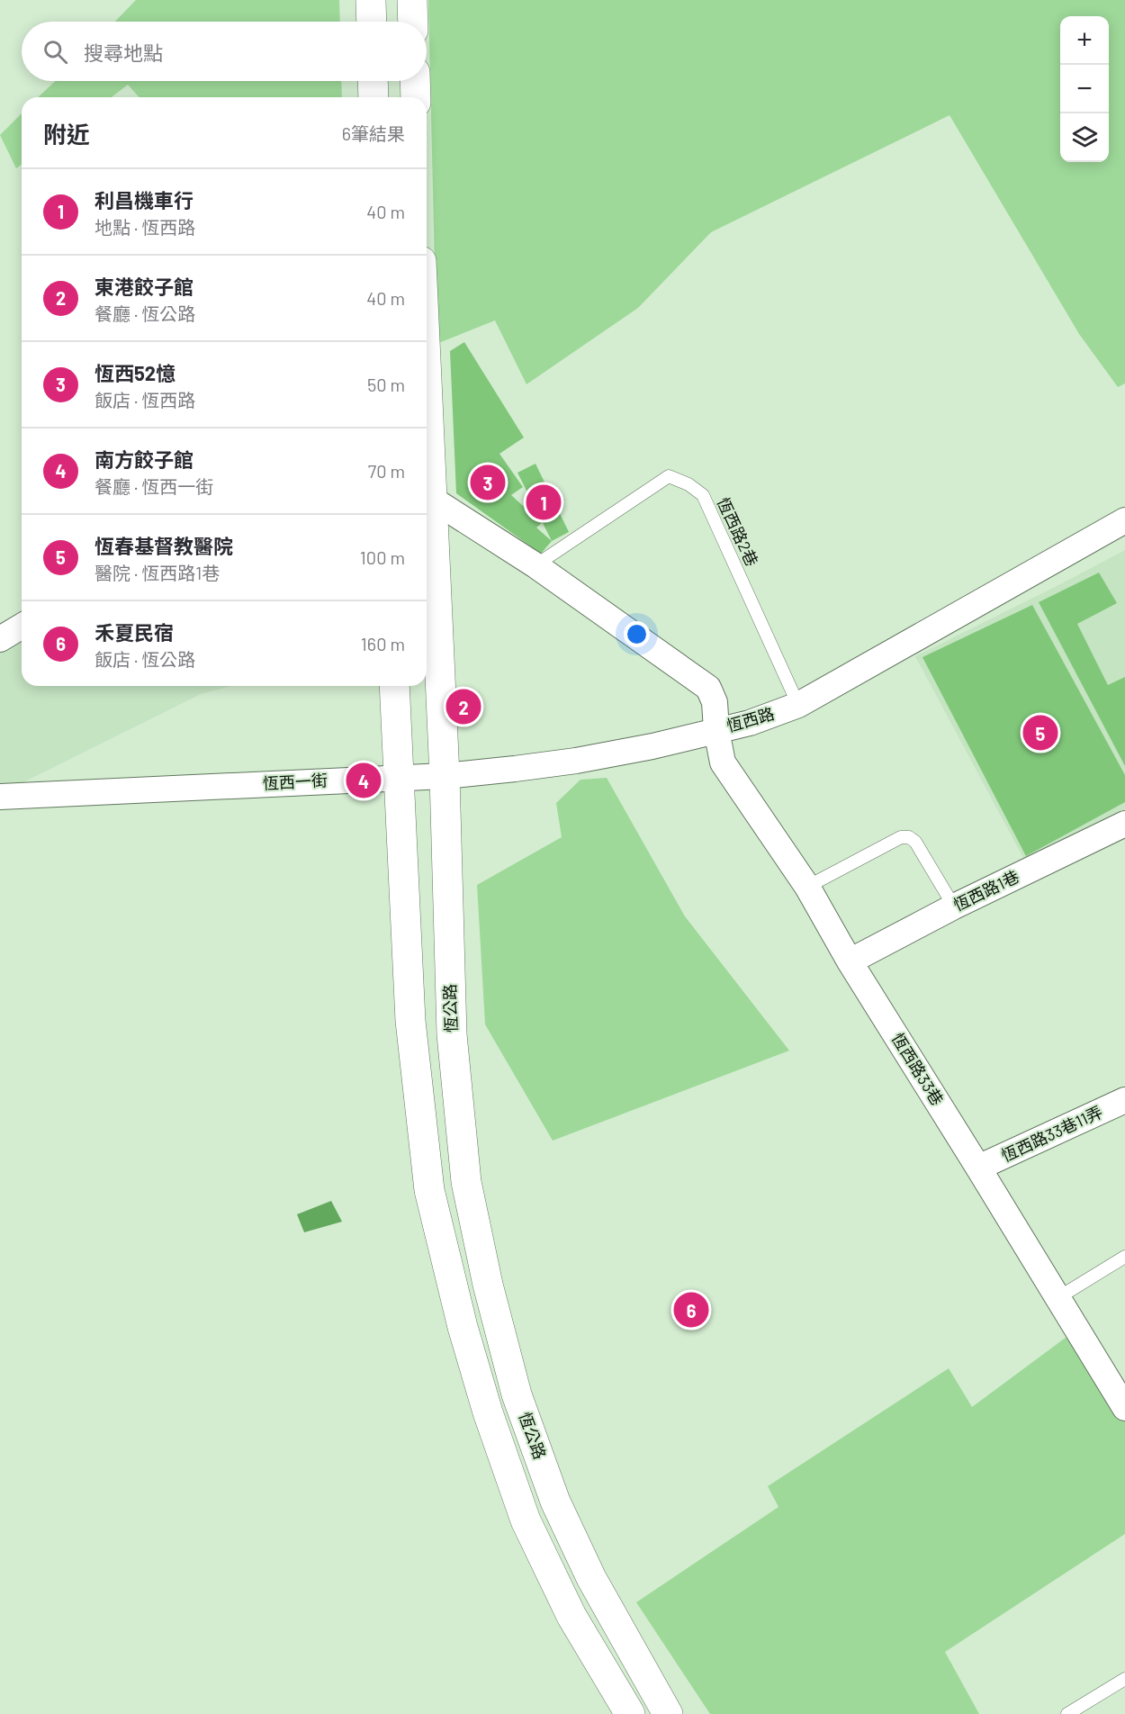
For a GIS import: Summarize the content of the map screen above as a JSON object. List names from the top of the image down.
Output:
{
  "streets": {
    "main road": ["恆公路"],
    "street": [
      "恆西路",
      "恆西一街",
      "恆西路1巷",
      "恆西路33巷",
      "恆西路33巷11弄"
    ],
    "lane": ["恆西路2巷"]
  },
  "crossings": [
    ["恆西路2巷", "恆西路"],
    ["恆西路", "恆西一街"],
    ["恆西路", "恆公路"],
    ["恆西路", "恆西路33巷"],
    ["恆西一街", "恆公路"],
    ["恆西一街", "恆西路33巷"],
    ["恆西路1巷", "恆西路33巷"],
    ["恆西路33巷", "恆西路33巷11弄"]
  ],
  "page": {
    "map_buttons": ["+", "−"],
    "search": "搜尋地點",
    "heading": ["附近", "6筆結果"],
    "list": [
      {
        "mark": "1",
        "name": "利昌機車行",
        "note": "地點 · 恆西路",
        "value": "40 m"
      },
      {
        "mark": "2",
        "name": "東港餃子館",
        "note": "餐廳 · 恆公路",
        "value": "40 m"
      },
      {
        "mark": "3",
        "name": "恆西52憶",
        "note": "飯店 · 恆西路",
        "value": "50 m"
      },
      {
        "mark": "4",
        "name": "南方餃子館",
        "note": "餐廳 · 恆西一街",
        "value": "70 m"
      },
      {
        "mark": "5",
        "name": "恆春基督教醫院",
        "note": "醫院 · 恆西路1巷",
        "value": "100 m"
      },
      {
        "mark": "6",
        "name": "禾夏民宿",
        "note": "飯店 · 恆公路",
        "value": "160 m"
      }
    ],
    "pins": [
      "3",
      "1",
      "2",
      "5",
      "4",
      "6"
    ]
  }
}
